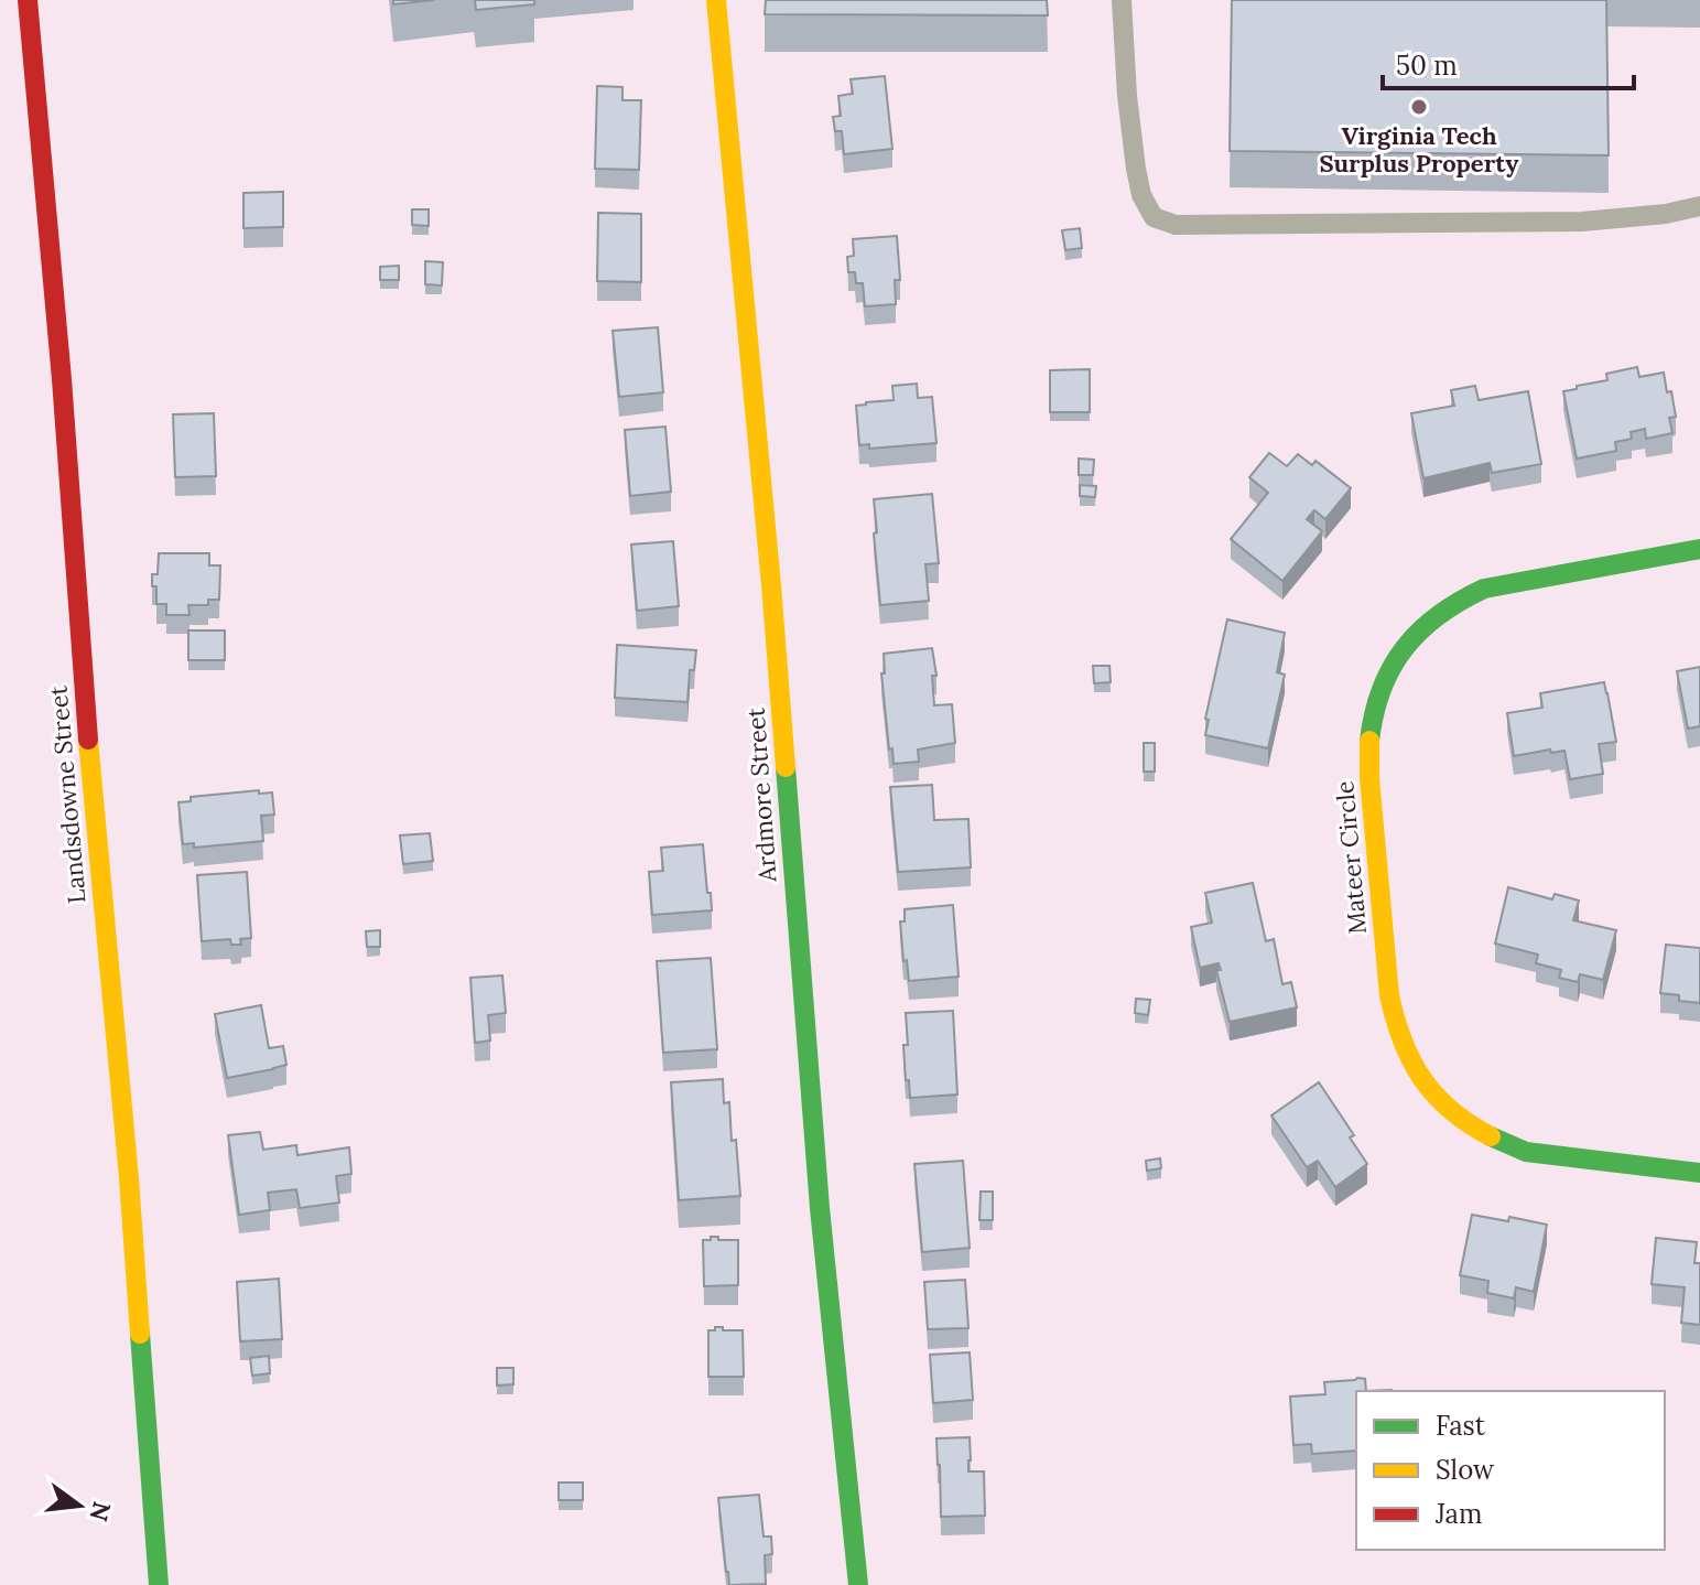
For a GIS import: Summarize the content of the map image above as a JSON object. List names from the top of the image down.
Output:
{
  "streets": {
    "street": ["Landsdowne Street", "Ardmore Street", "Mateer Circle"]
  },
  "places": ["Virginia Tech Surplus Property"],
  "legend": ["Fast", "Slow", "Jam"],
  "scale_bar": "50 m",
  "north": "right"
}
